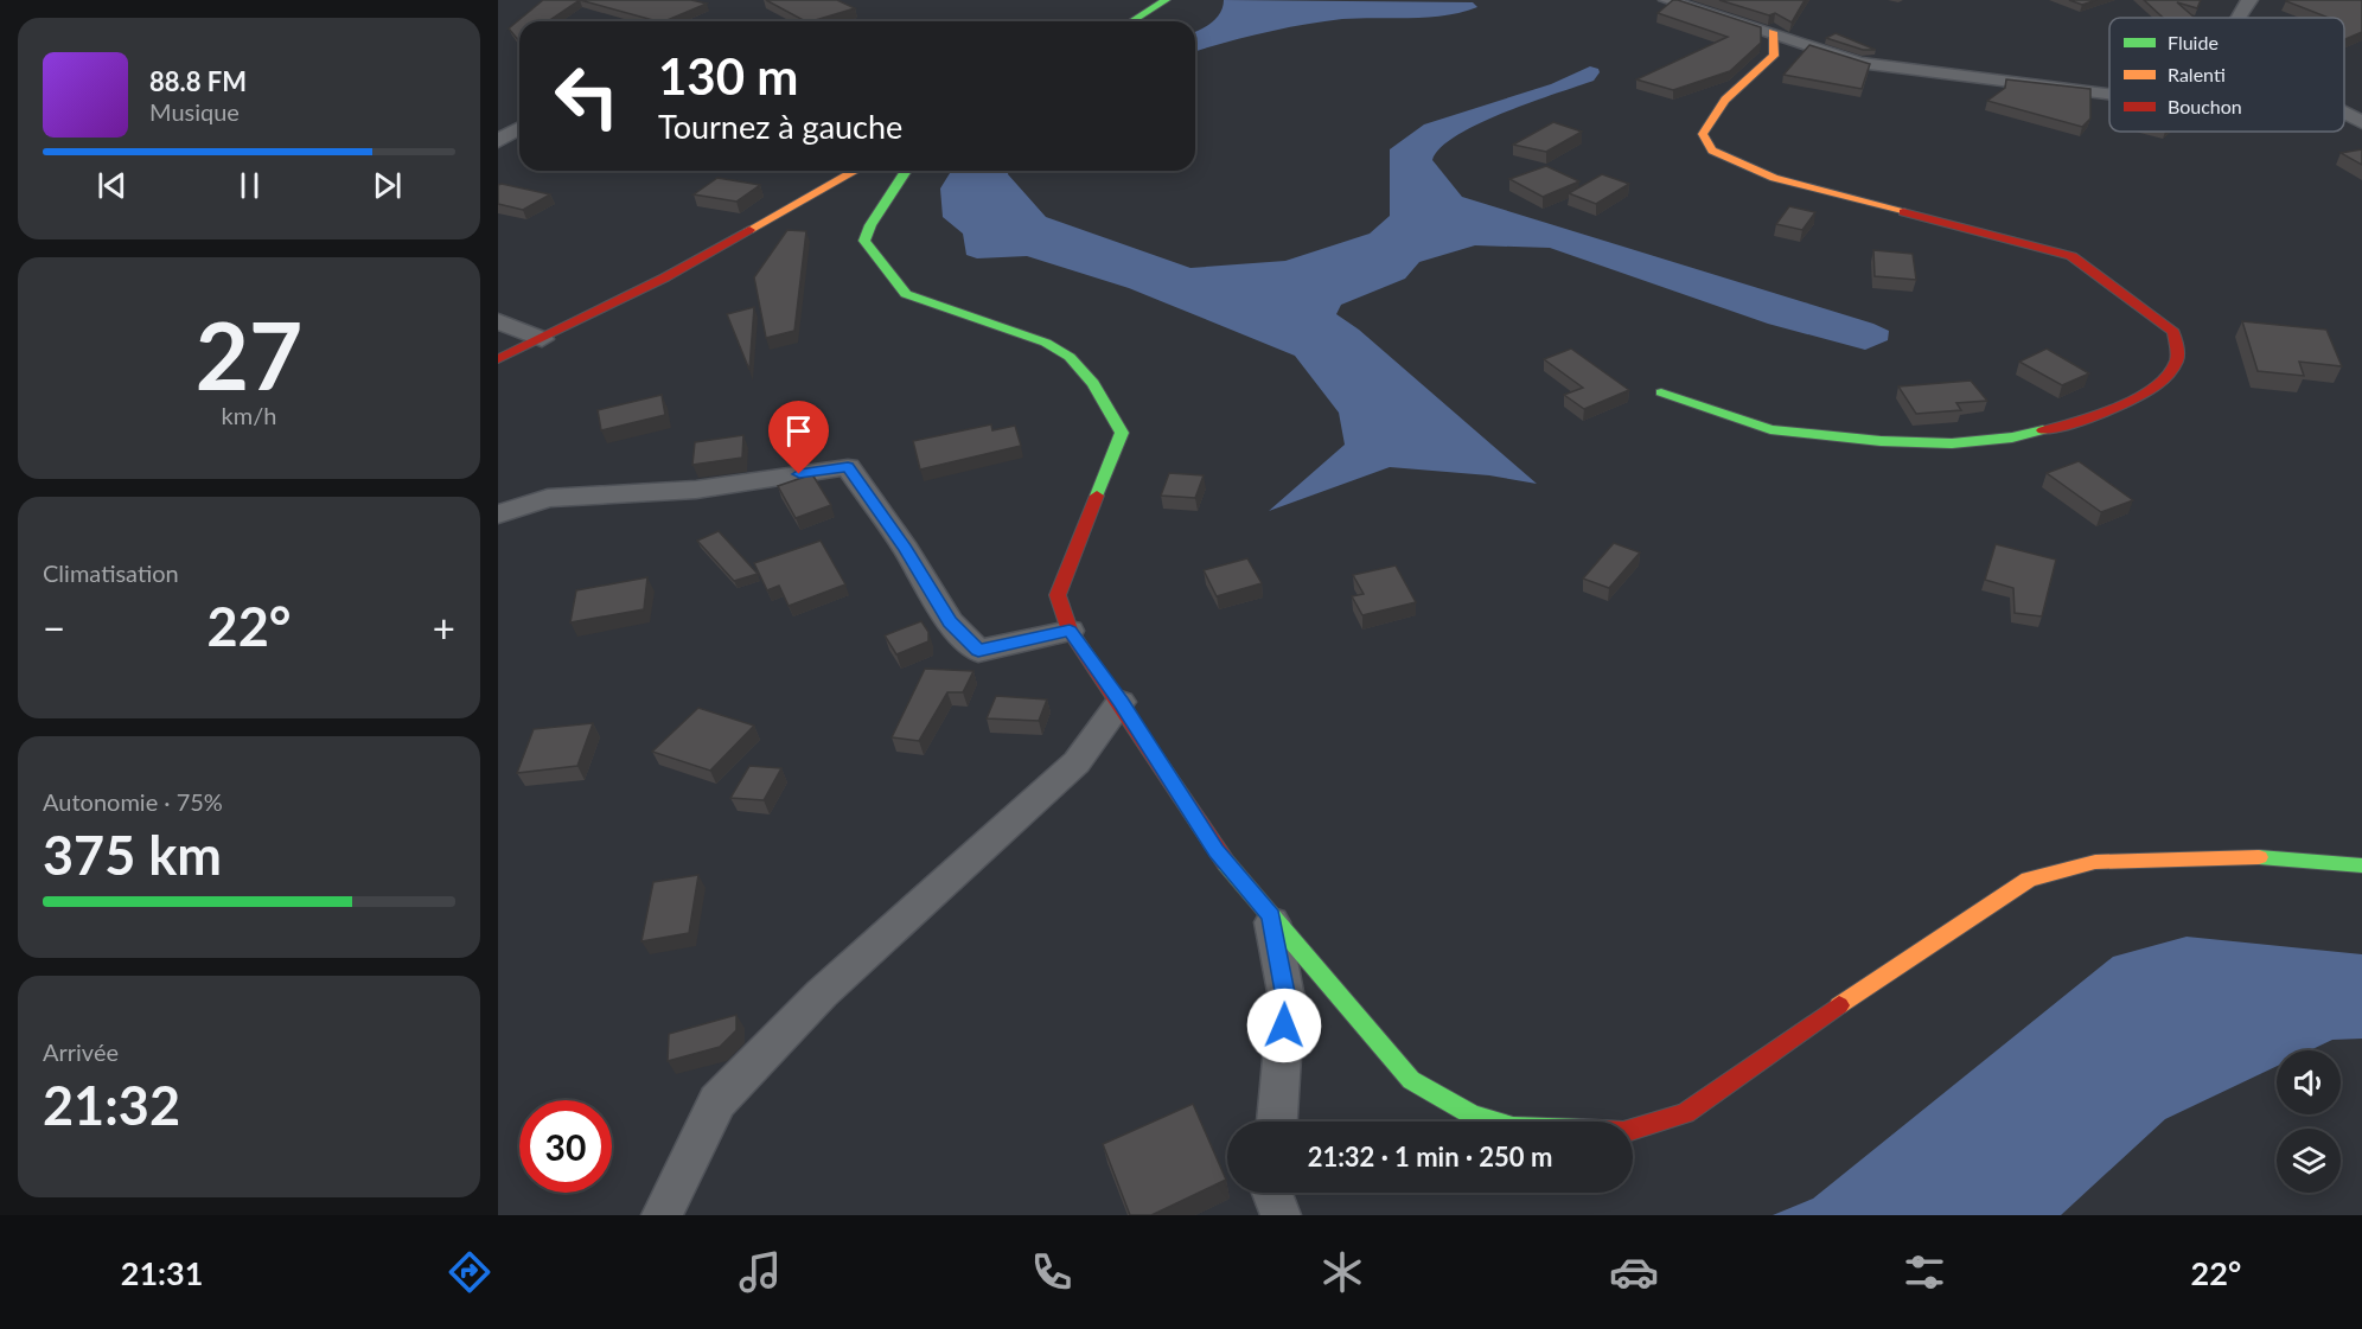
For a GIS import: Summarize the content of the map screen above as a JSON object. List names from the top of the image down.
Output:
{
  "legend": ["Fluide", "Ralenti", "Bouchon"],
  "page": {
    "turn": ["130 m", "Tournez à gauche"],
    "song": ["88.8 FM", "Musique"],
    "tile": [
      ["27", "km/h"],
      "Climatisation",
      ["Autonomie · 75%", "375 km"],
      ["Arrivée", "21:32"]
    ],
    "heat": ["−", "22°", "+"],
    "limit": "30",
    "trip": "21:32 · 1 min · 250 m",
    "tabs": ["21:31", "22°"]
  }
}
